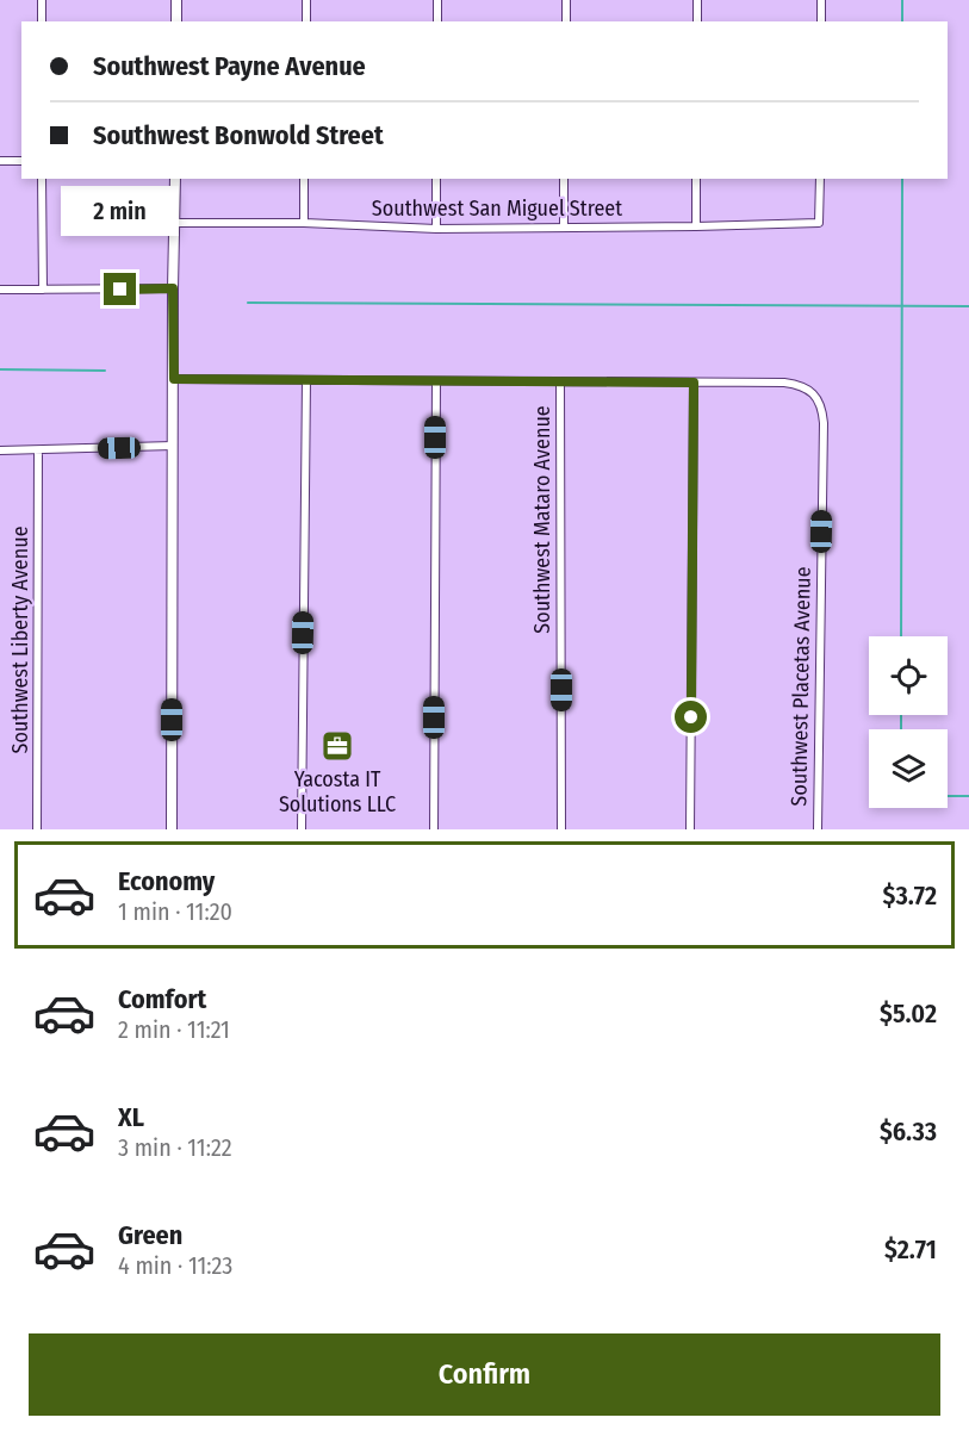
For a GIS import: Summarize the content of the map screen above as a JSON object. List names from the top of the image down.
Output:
{
  "streets": {
    "street": [
      "Southwest San Miguel Street",
      "Southwest Mataro Avenue",
      "Southwest Liberty Avenue",
      "Southwest Placetas Avenue"
    ]
  },
  "places": {
    "office": ["Yacosta IT Solutions LLC"]
  },
  "page": {
    "banner": ["Southwest Payne Avenue", "Southwest Bonwold Street"],
    "bubble": "2 min",
    "list": [
      {
        "name": "Economy",
        "note": "1 min · 11:20",
        "value": "$3.72"
      },
      {
        "name": "Comfort",
        "note": "2 min · 11:21",
        "value": "$5.02"
      },
      {
        "name": "XL",
        "note": "3 min · 11:22",
        "value": "$6.33"
      },
      {
        "name": "Green",
        "note": "4 min · 11:23",
        "value": "$2.71"
      }
    ],
    "buttons": "Confirm"
  }
}
